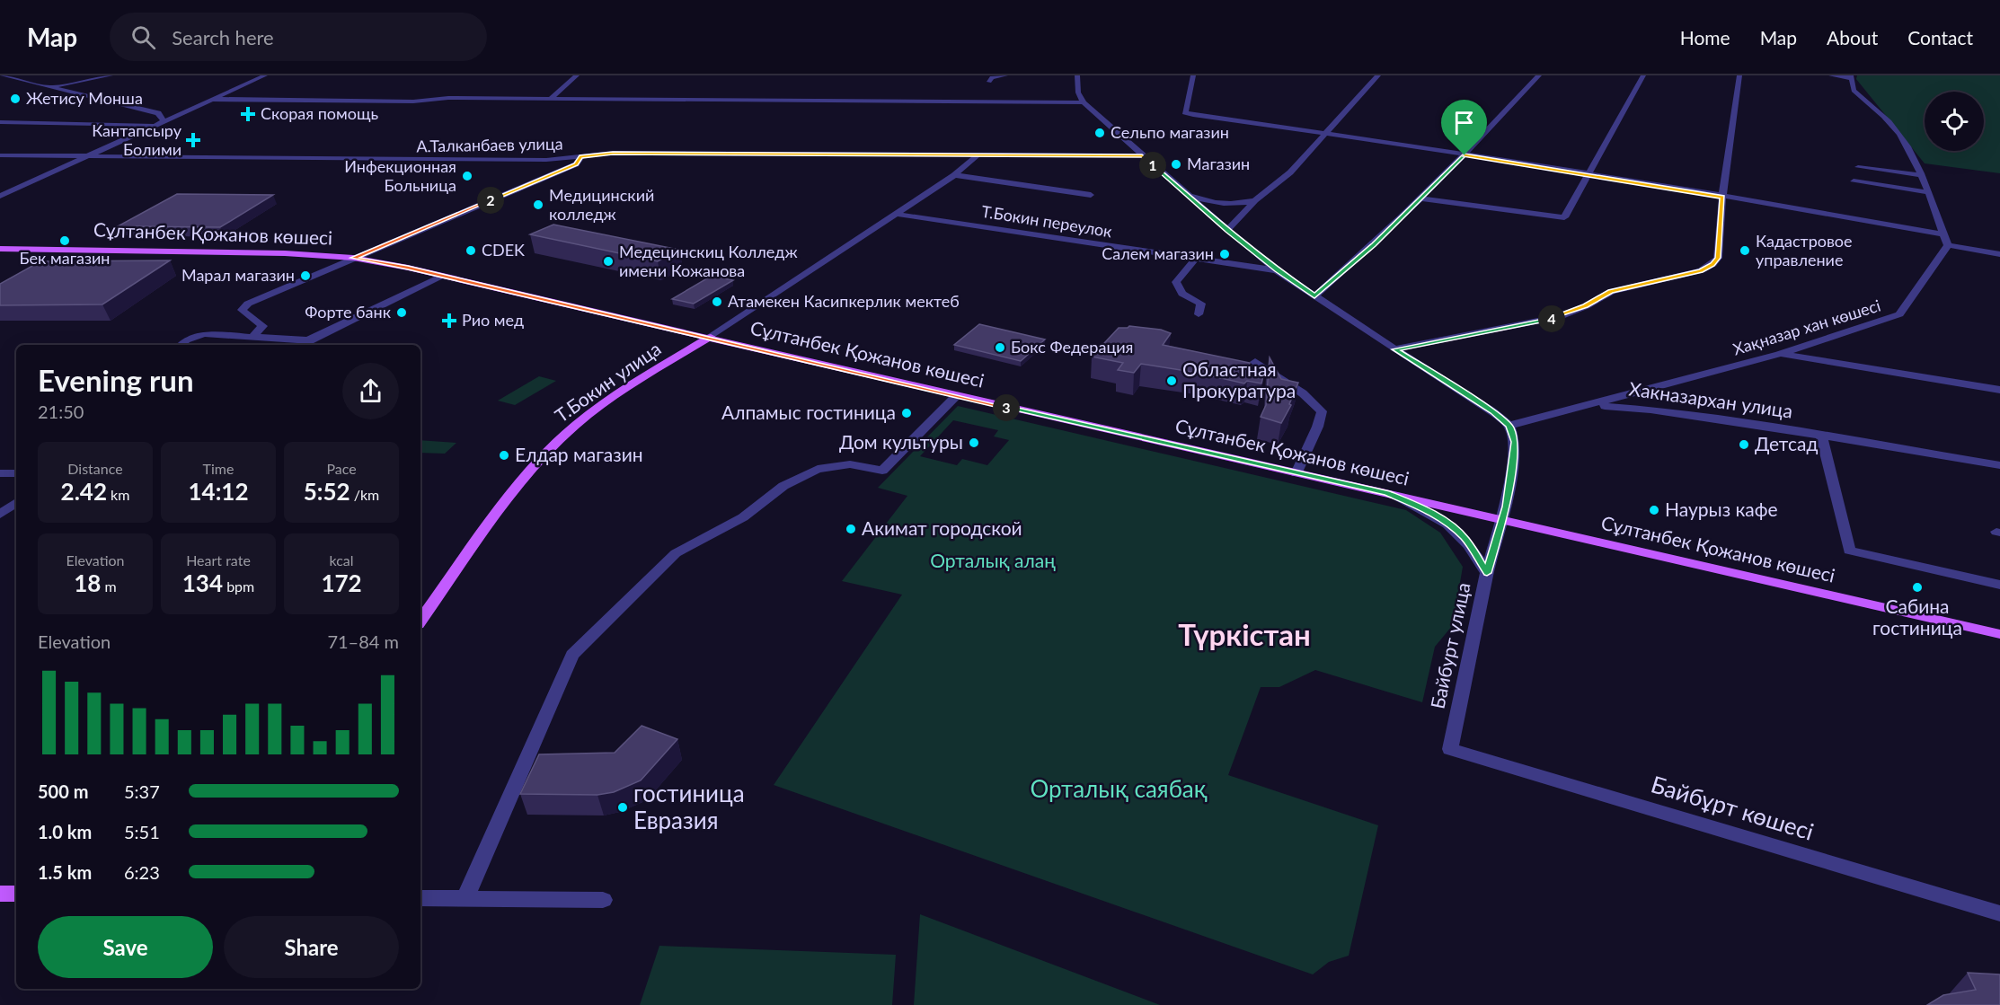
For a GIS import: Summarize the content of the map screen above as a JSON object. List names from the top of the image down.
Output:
{
  "streets": {
    "main road": ["Сұлтанбек Қожанов көшесі", "Т.Бокин улица"],
    "street": [
      "А.Талканбаев улица",
      "Т.Бокин переулок",
      "Хақназар хан көшесі",
      "Хакназархан улица",
      "Байбурт улица",
      "Байбұрт көшесі"
    ]
  },
  "crossings": [
    ["А.Талканбаев улица", "Т.Бокин улица"],
    ["Т.Бокин переулок", "Т.Бокин улица"],
    ["Сұлтанбек Қожанов көшесі", "Т.Бокин улица"],
    ["Сұлтанбек Қожанов көшесі", "Байбурт улица"],
    ["Хақназар хан көшесі", "Хакназархан улица"],
    ["Хақназар хан көшесі", "Байбурт улица"],
    ["Байбурт улица", "Байбұрт көшесі"]
  ],
  "districts": ["Түркістан"],
  "parks": ["Орталық алаң", "Орталық саябақ"],
  "places": {
    "other": [
      "Жетису Монша",
      "Сельпо магазин",
      "Магазин",
      "Инфекционная Больница",
      "Медицинский колледж",
      "Бек магазин",
      "CDEK",
      "Кадастровое управление",
      "Салем магазин",
      "Медецинскиц Колледж имени Кожанова",
      "Марал магазин",
      "Атамекен Касипкерлик мектеб",
      "Форте банк",
      "Бокс Федерация",
      "Областная Прокуратура",
      "Алпамыс гостиница",
      "Дом культуры",
      "Детсад",
      "Елдар магазин",
      "Наурыз кафе",
      "Акимат городской",
      "Сабина гостиница",
      "гостиница Евразия"
    ],
    "health": ["Скорая помощь", "Кантапсыру Болими", "Рио мед"]
  },
  "page": {
    "header": "Map",
    "search": "Search here",
    "nav": [
      "Home",
      "Map",
      "About",
      "Contact"
    ],
    "pins": [
      "1",
      "2",
      "4",
      "3"
    ],
    "heading": ["Evening run", "21:50"],
    "stats": [
      ["Distance", "2.42 km"],
      ["Time", "14:12"],
      ["Pace", "5:52 /km"],
      ["Elevation", "18 m"],
      ["Heart rate", "134 bpm"],
      ["kcal", "172"]
    ],
    "chart": ["Elevation", "71–84 m"],
    "list": [
      {
        "name": "500 m",
        "note": "5:37"
      },
      {
        "name": "1.0 km",
        "note": "5:51"
      },
      {
        "name": "1.5 km",
        "note": "6:23"
      }
    ],
    "buttons": ["Save", "Share"]
  }
}
